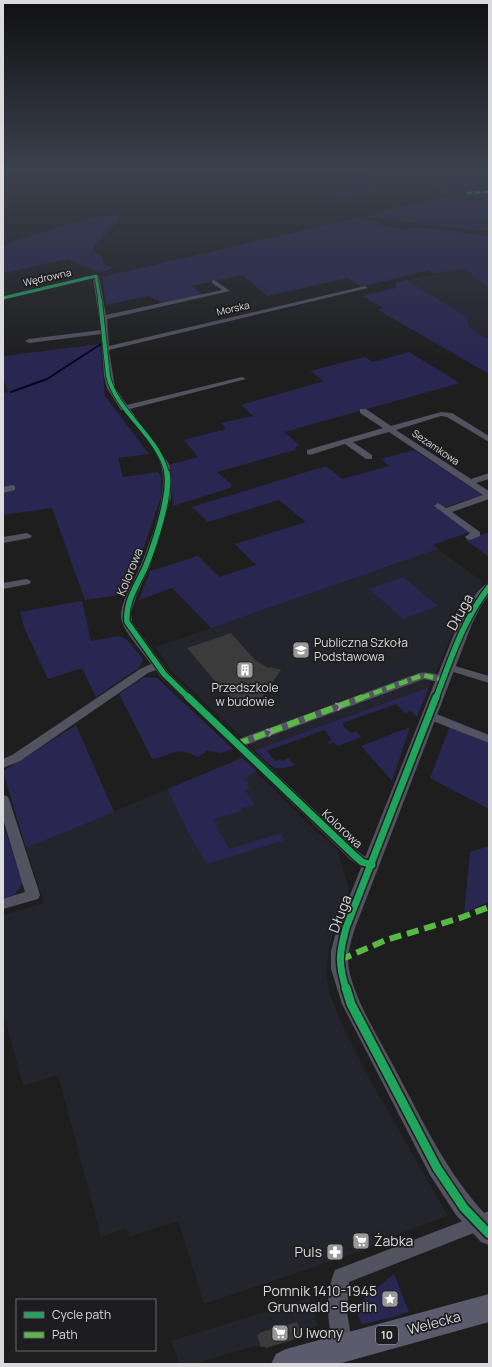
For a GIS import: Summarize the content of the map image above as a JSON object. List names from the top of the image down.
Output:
{
  "streets": {
    "main road": ["Welecka", "10"],
    "street": [
      "Wędrowna",
      "Morska",
      "Sezamkowa",
      "Kolorowa",
      "Długa"
    ]
  },
  "crossings": [
    ["Wędrowna", "Kolorowa"],
    ["Morska", "Kolorowa"],
    ["Kolorowa", "Długa"]
  ],
  "places": {
    "school or university": ["Publiczna Szkoła Podstawowa"],
    "building": ["Przedszkole w budowie"],
    "supermarket": ["Żabka", "U Iwony"],
    "pharmacy": ["Puls"],
    "place": ["Pomnik 1410-1945 Grunwald - Berlin"]
  },
  "legend": ["Cycle path", "Path"]
}
